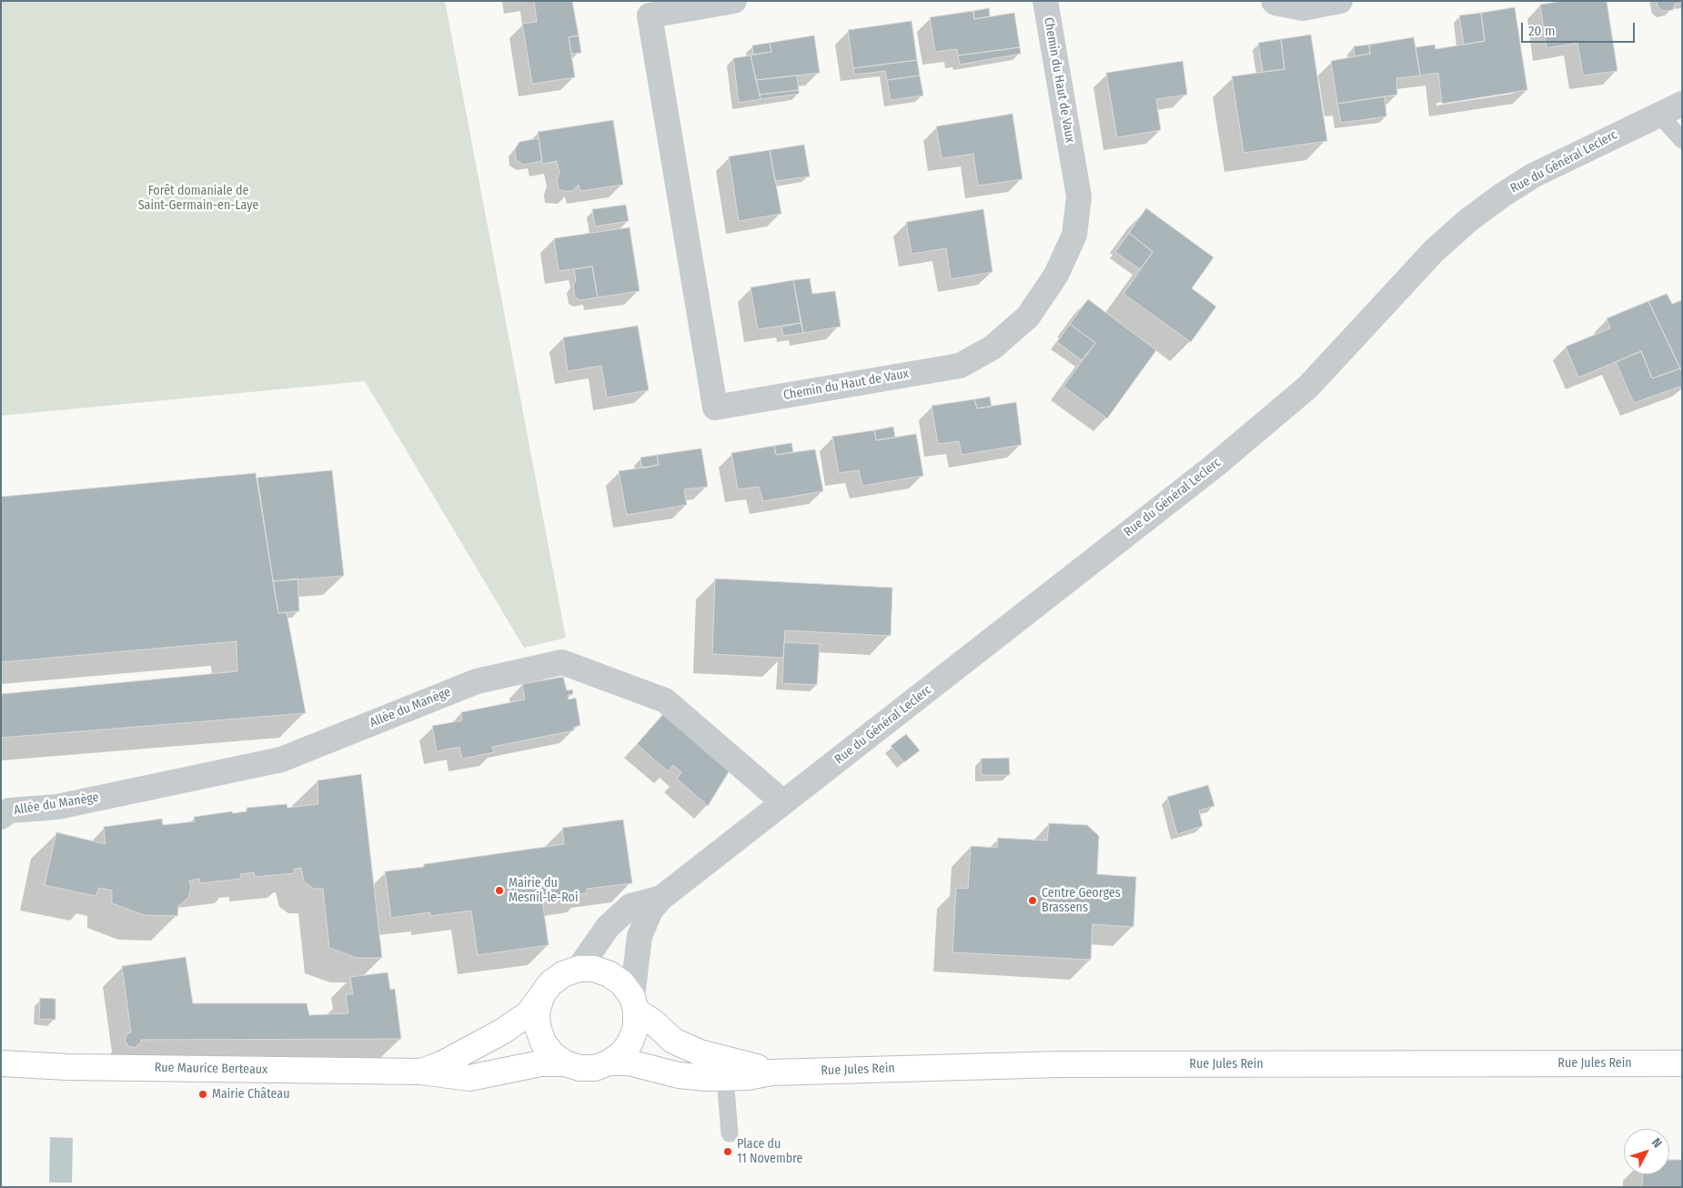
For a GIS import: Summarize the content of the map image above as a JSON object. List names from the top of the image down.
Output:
{
  "streets": {
    "main road": ["Rue Jules Rein", "Rue Maurice Berteaux"],
    "street": ["Chemin du Haut de Vaux", "Rue du Général Leclerc", "Allée du Manège"]
  },
  "crossings": [
    ["Rue du Général Leclerc", "Allée du Manège"],
    ["Rue du Général Leclerc", "Rue Jules Rein"],
    ["Rue du Général Leclerc", "Rue Maurice Berteaux"],
    ["Rue Jules Rein", "Rue Maurice Berteaux"]
  ],
  "parks": ["Forêt domaniale de Saint-Germain-en-Laye"],
  "places": [
    "Mairie du Mesnil-le-Roi",
    "Centre Georges Brassens",
    "Mairie Château",
    "Place du 11 Novembre"
  ],
  "scale_bar": "20 m",
  "north": "top right"
}
